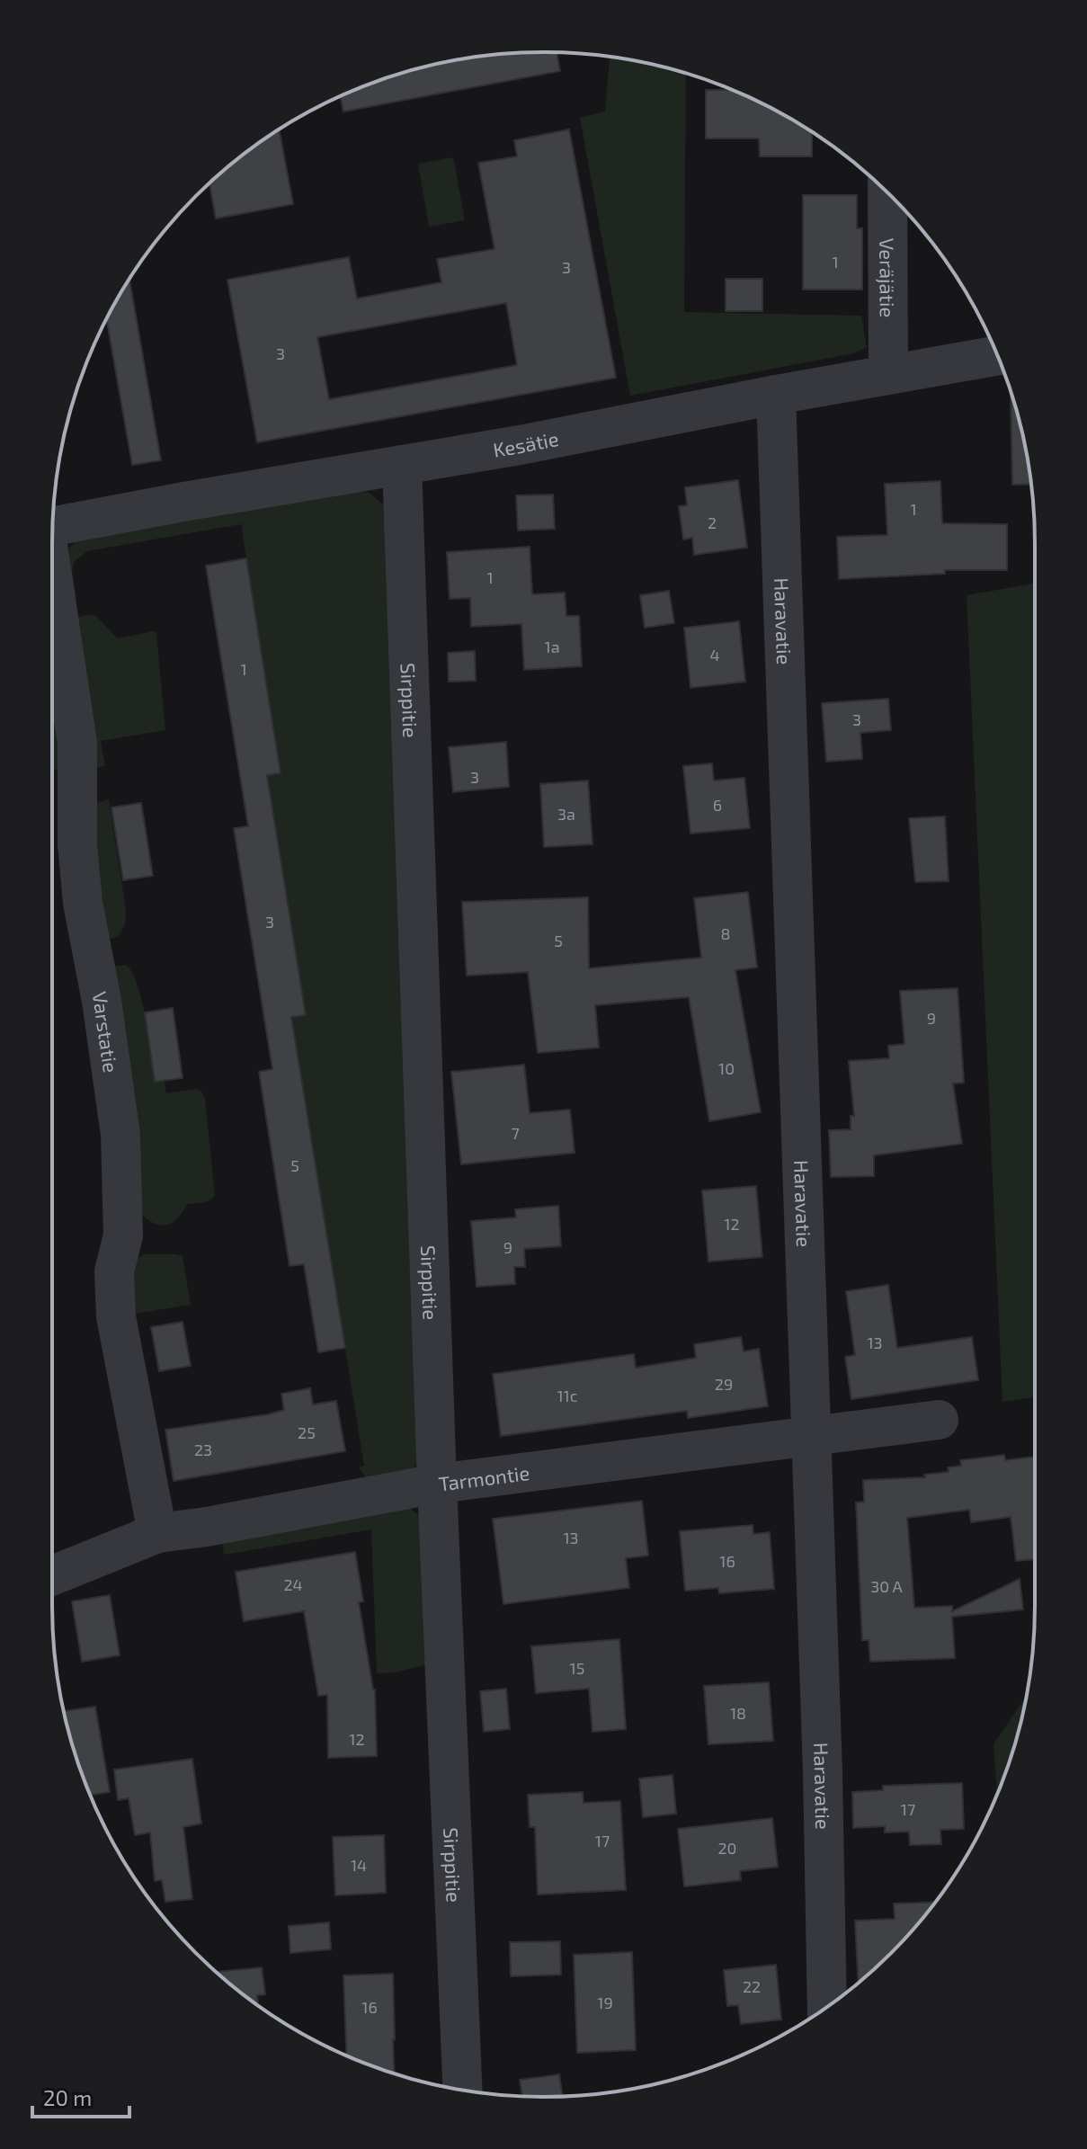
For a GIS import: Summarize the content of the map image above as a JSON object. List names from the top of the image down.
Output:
{
  "streets": {
    "street": [
      "Veräjätie",
      "Kesätie",
      "Haravatie",
      "Sirppitie",
      "Varstatie",
      "Tarmontie"
    ]
  },
  "crossings": [
    ["Veräjätie", "Kesätie"],
    ["Kesätie", "Haravatie"],
    ["Kesätie", "Sirppitie"],
    ["Haravatie", "Tarmontie"],
    ["Sirppitie", "Tarmontie"],
    ["Varstatie", "Tarmontie"]
  ],
  "house_numbers": [
    "1",
    "3",
    "3",
    "1",
    "2",
    "1",
    "1a",
    "4",
    "1",
    "3",
    "3",
    "6",
    "3a",
    "3",
    "8",
    "5",
    "9",
    "10",
    "7",
    "5",
    "12",
    "9",
    "13",
    "29",
    "11c",
    "25",
    "23",
    "13",
    "16",
    "24",
    "30 A",
    "15",
    "18",
    "12",
    "17",
    "17",
    "20",
    "14",
    "22",
    "19",
    "16"
  ],
  "scale_bar": "20 m"
}
